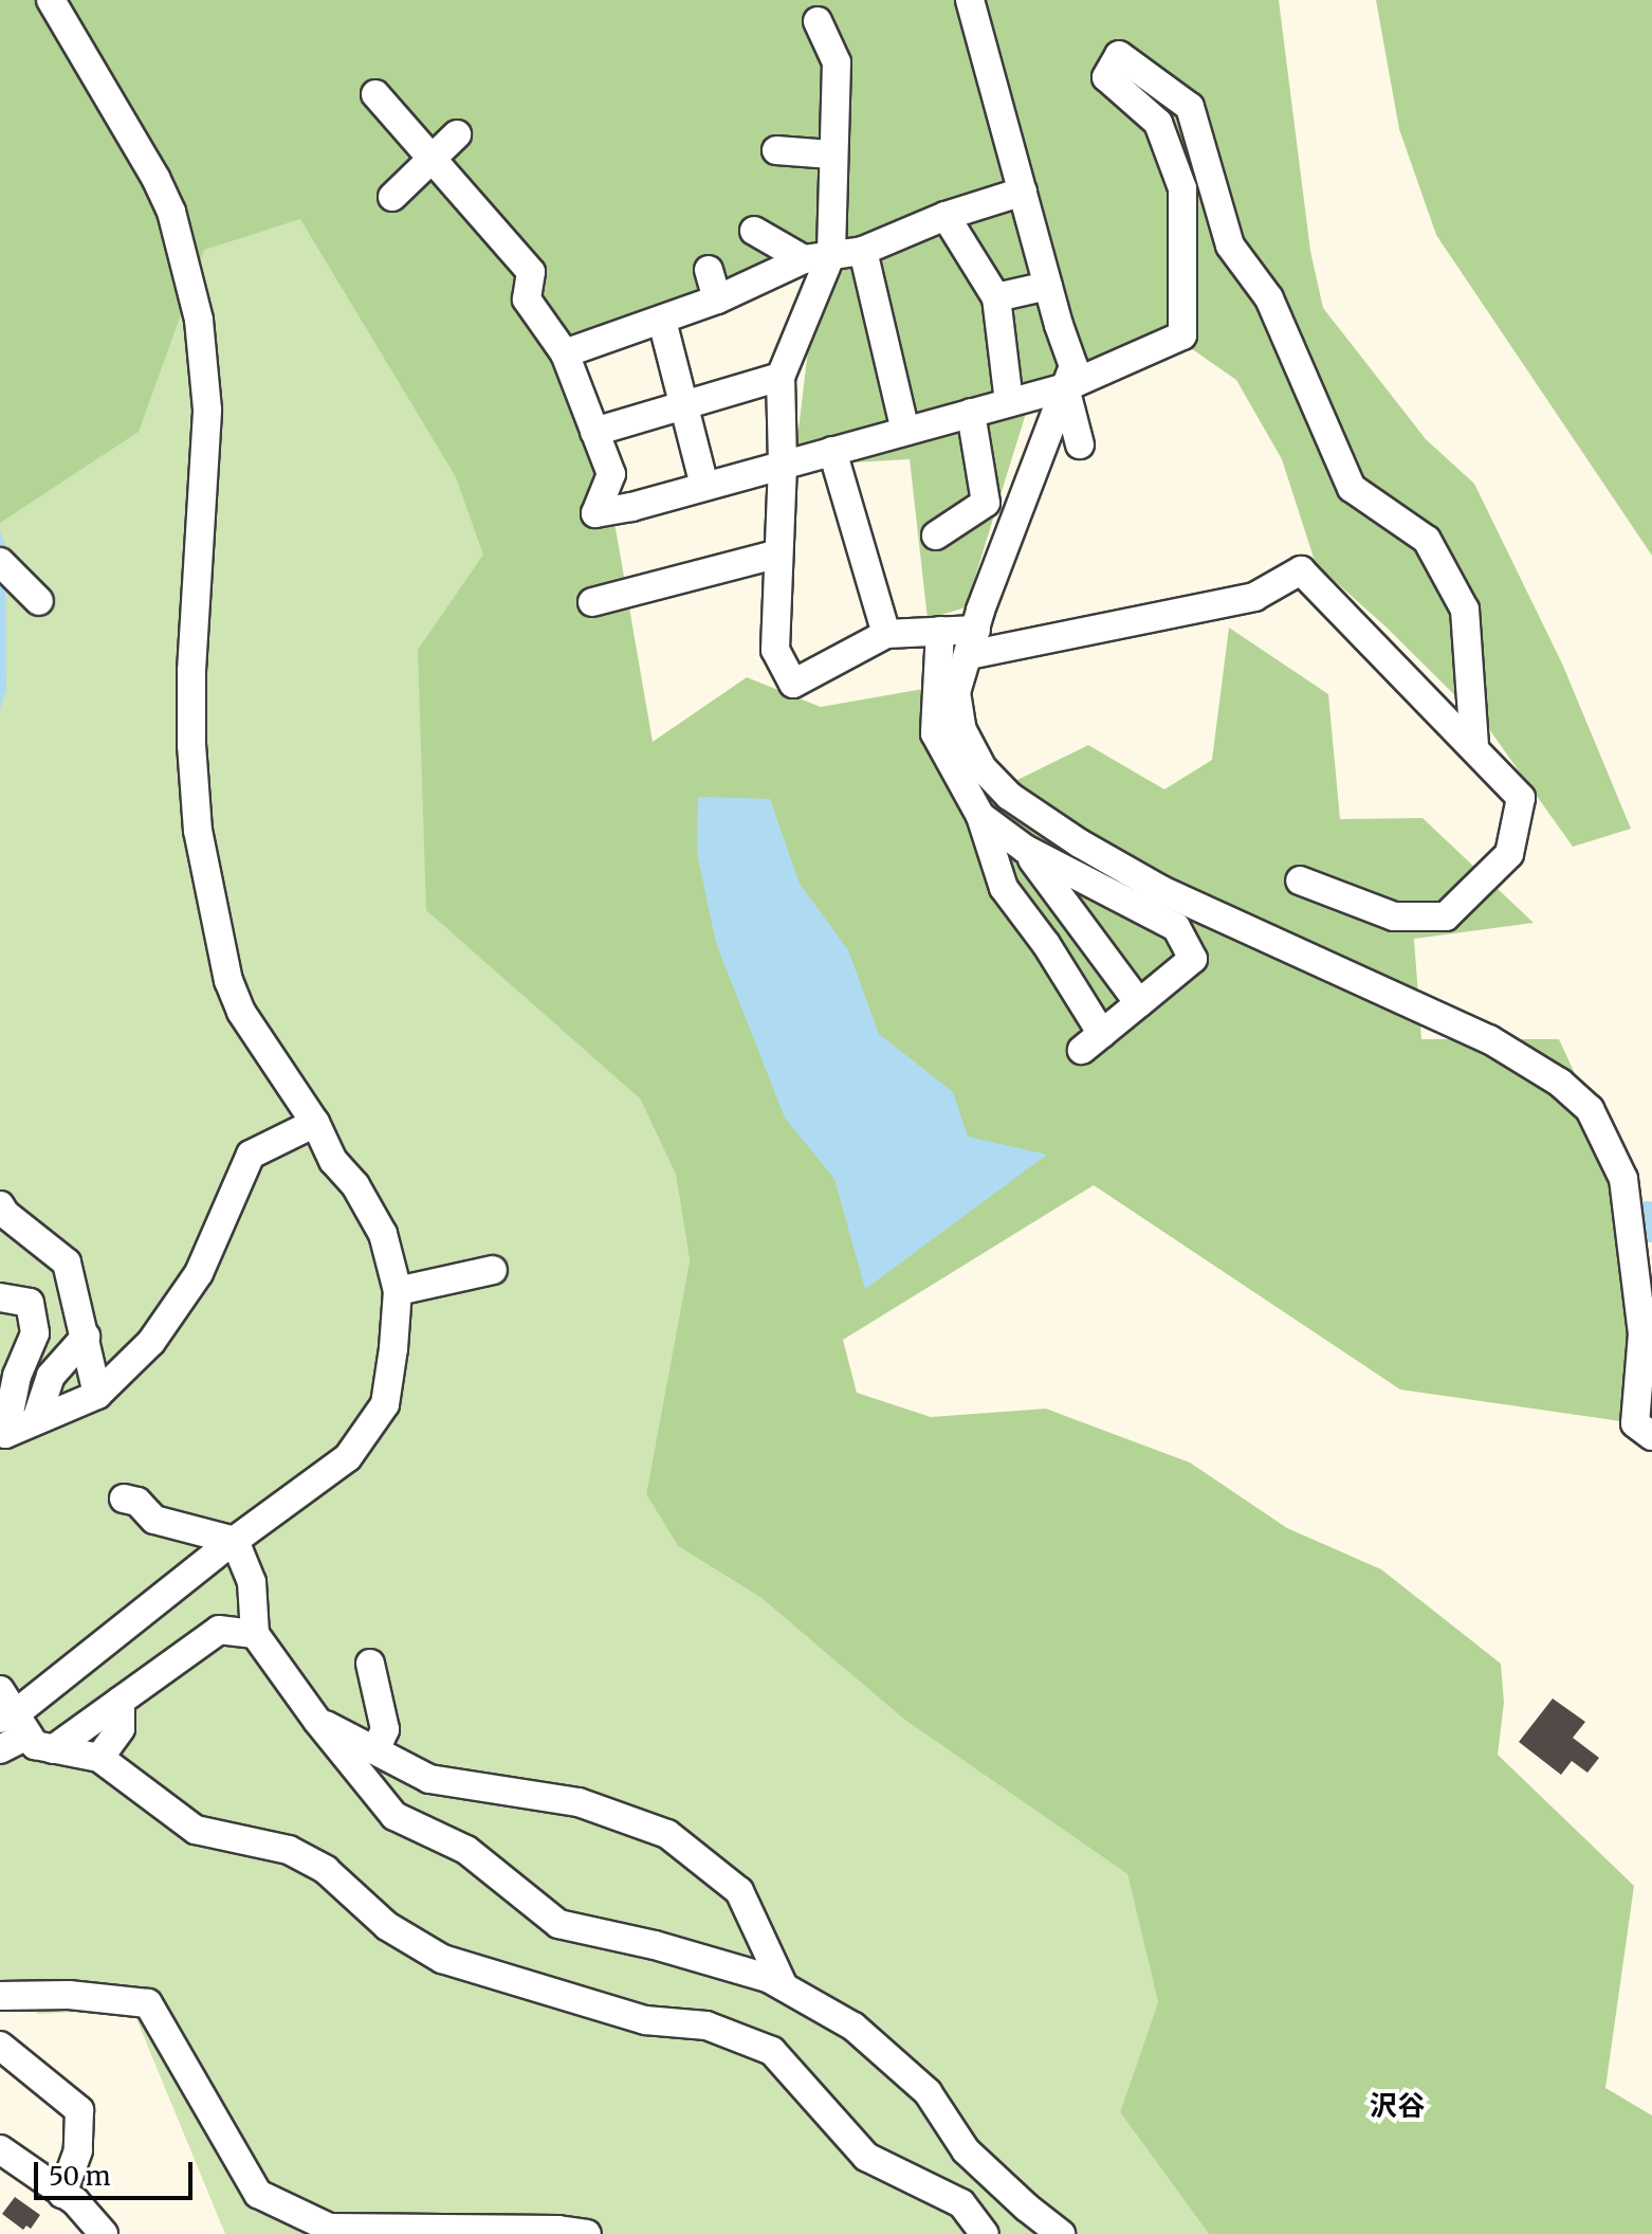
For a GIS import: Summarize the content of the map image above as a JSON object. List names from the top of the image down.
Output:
{
  "districts": ["沢谷"],
  "scale_bar": "50 m"
}
